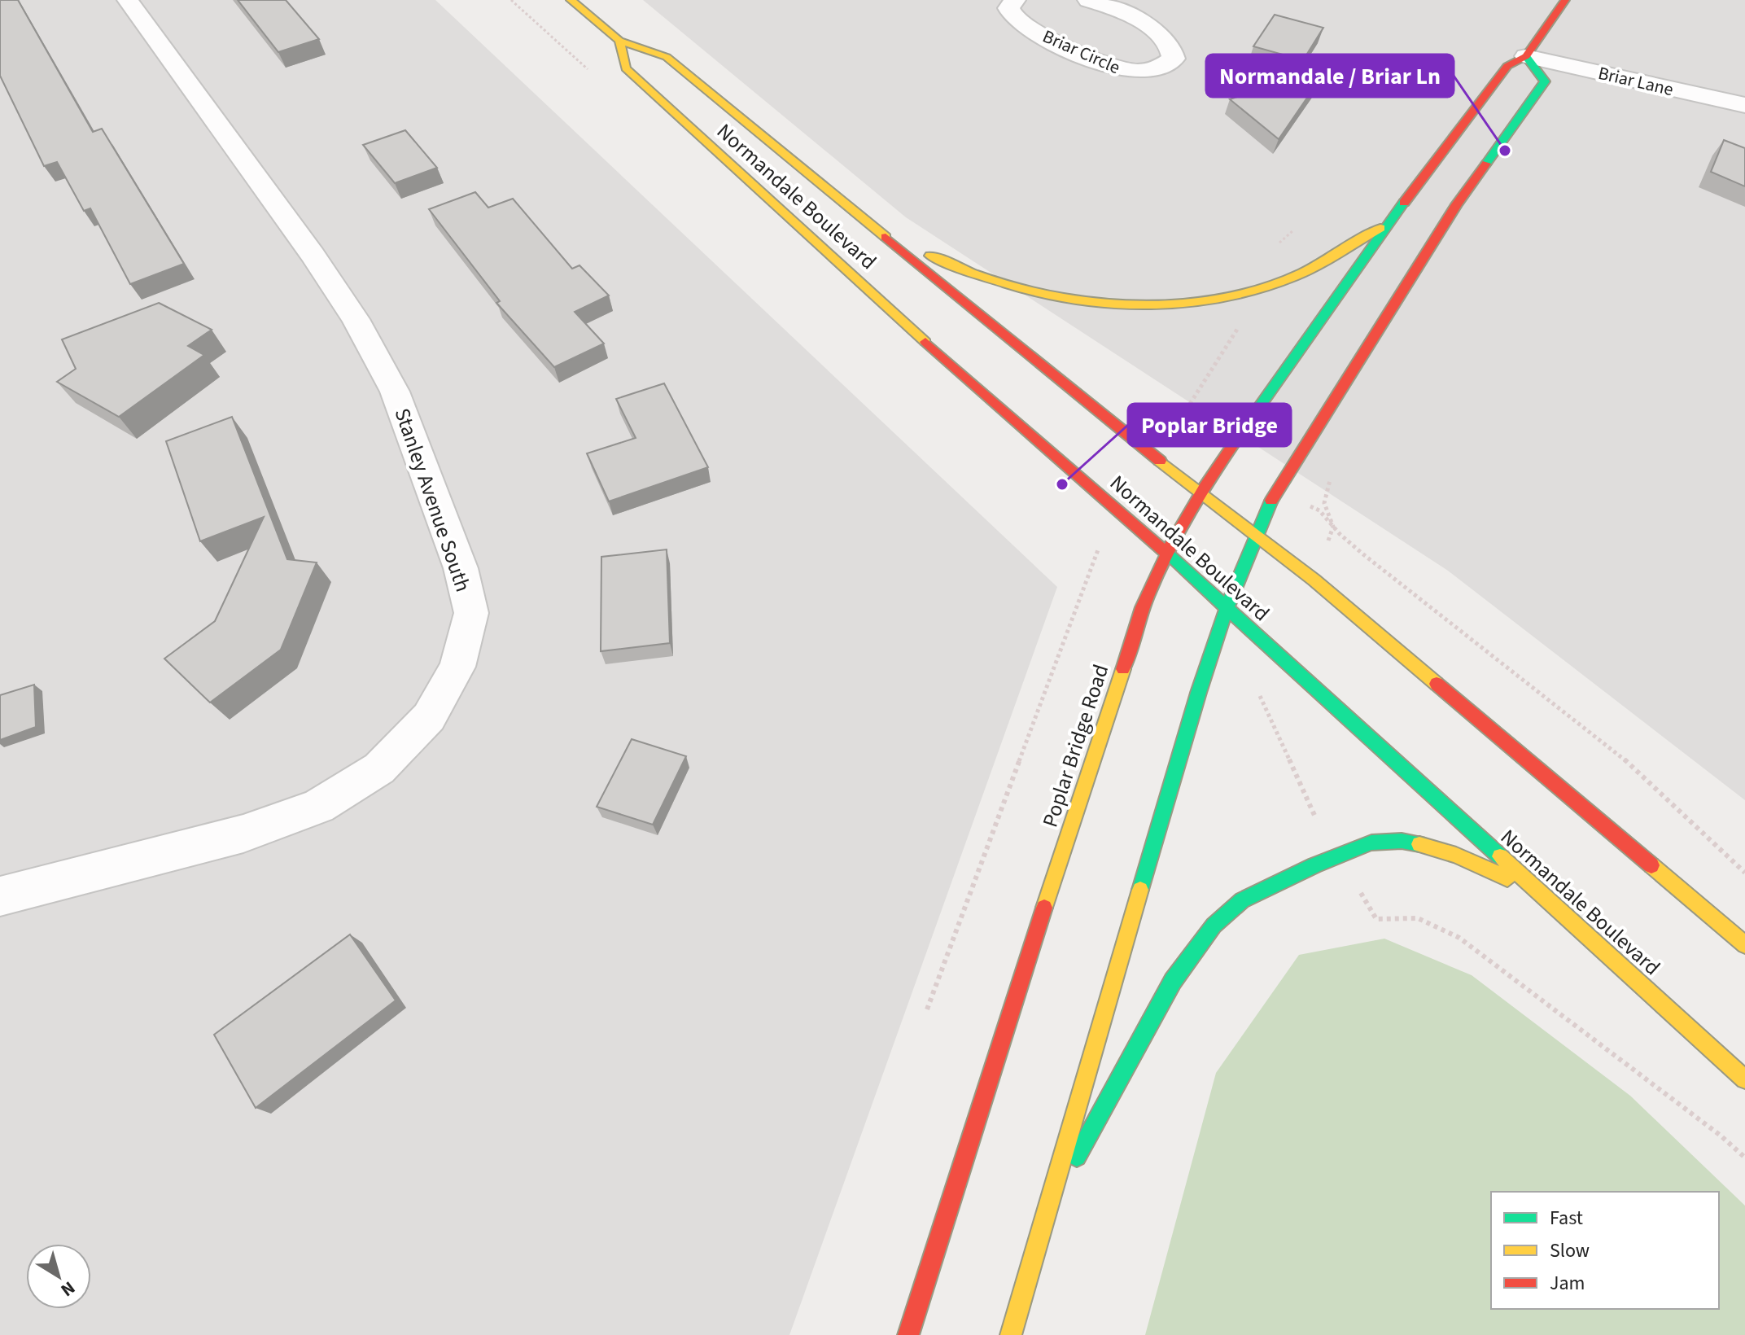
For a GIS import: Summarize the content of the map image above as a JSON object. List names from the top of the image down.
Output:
{
  "streets": {
    "main road": ["Normandale Boulevard", "Poplar Bridge Road"],
    "street": ["Briar Circle", "Briar Lane", "Stanley Avenue South"]
  },
  "crossings": [
    ["Briar Lane", "Poplar Bridge Road"],
    ["Normandale Boulevard", "Poplar Bridge Road"]
  ],
  "places": ["Normandale / Briar Ln", "Poplar Bridge"],
  "legend": ["Fast", "Slow", "Jam"],
  "north": "bottom right"
}
